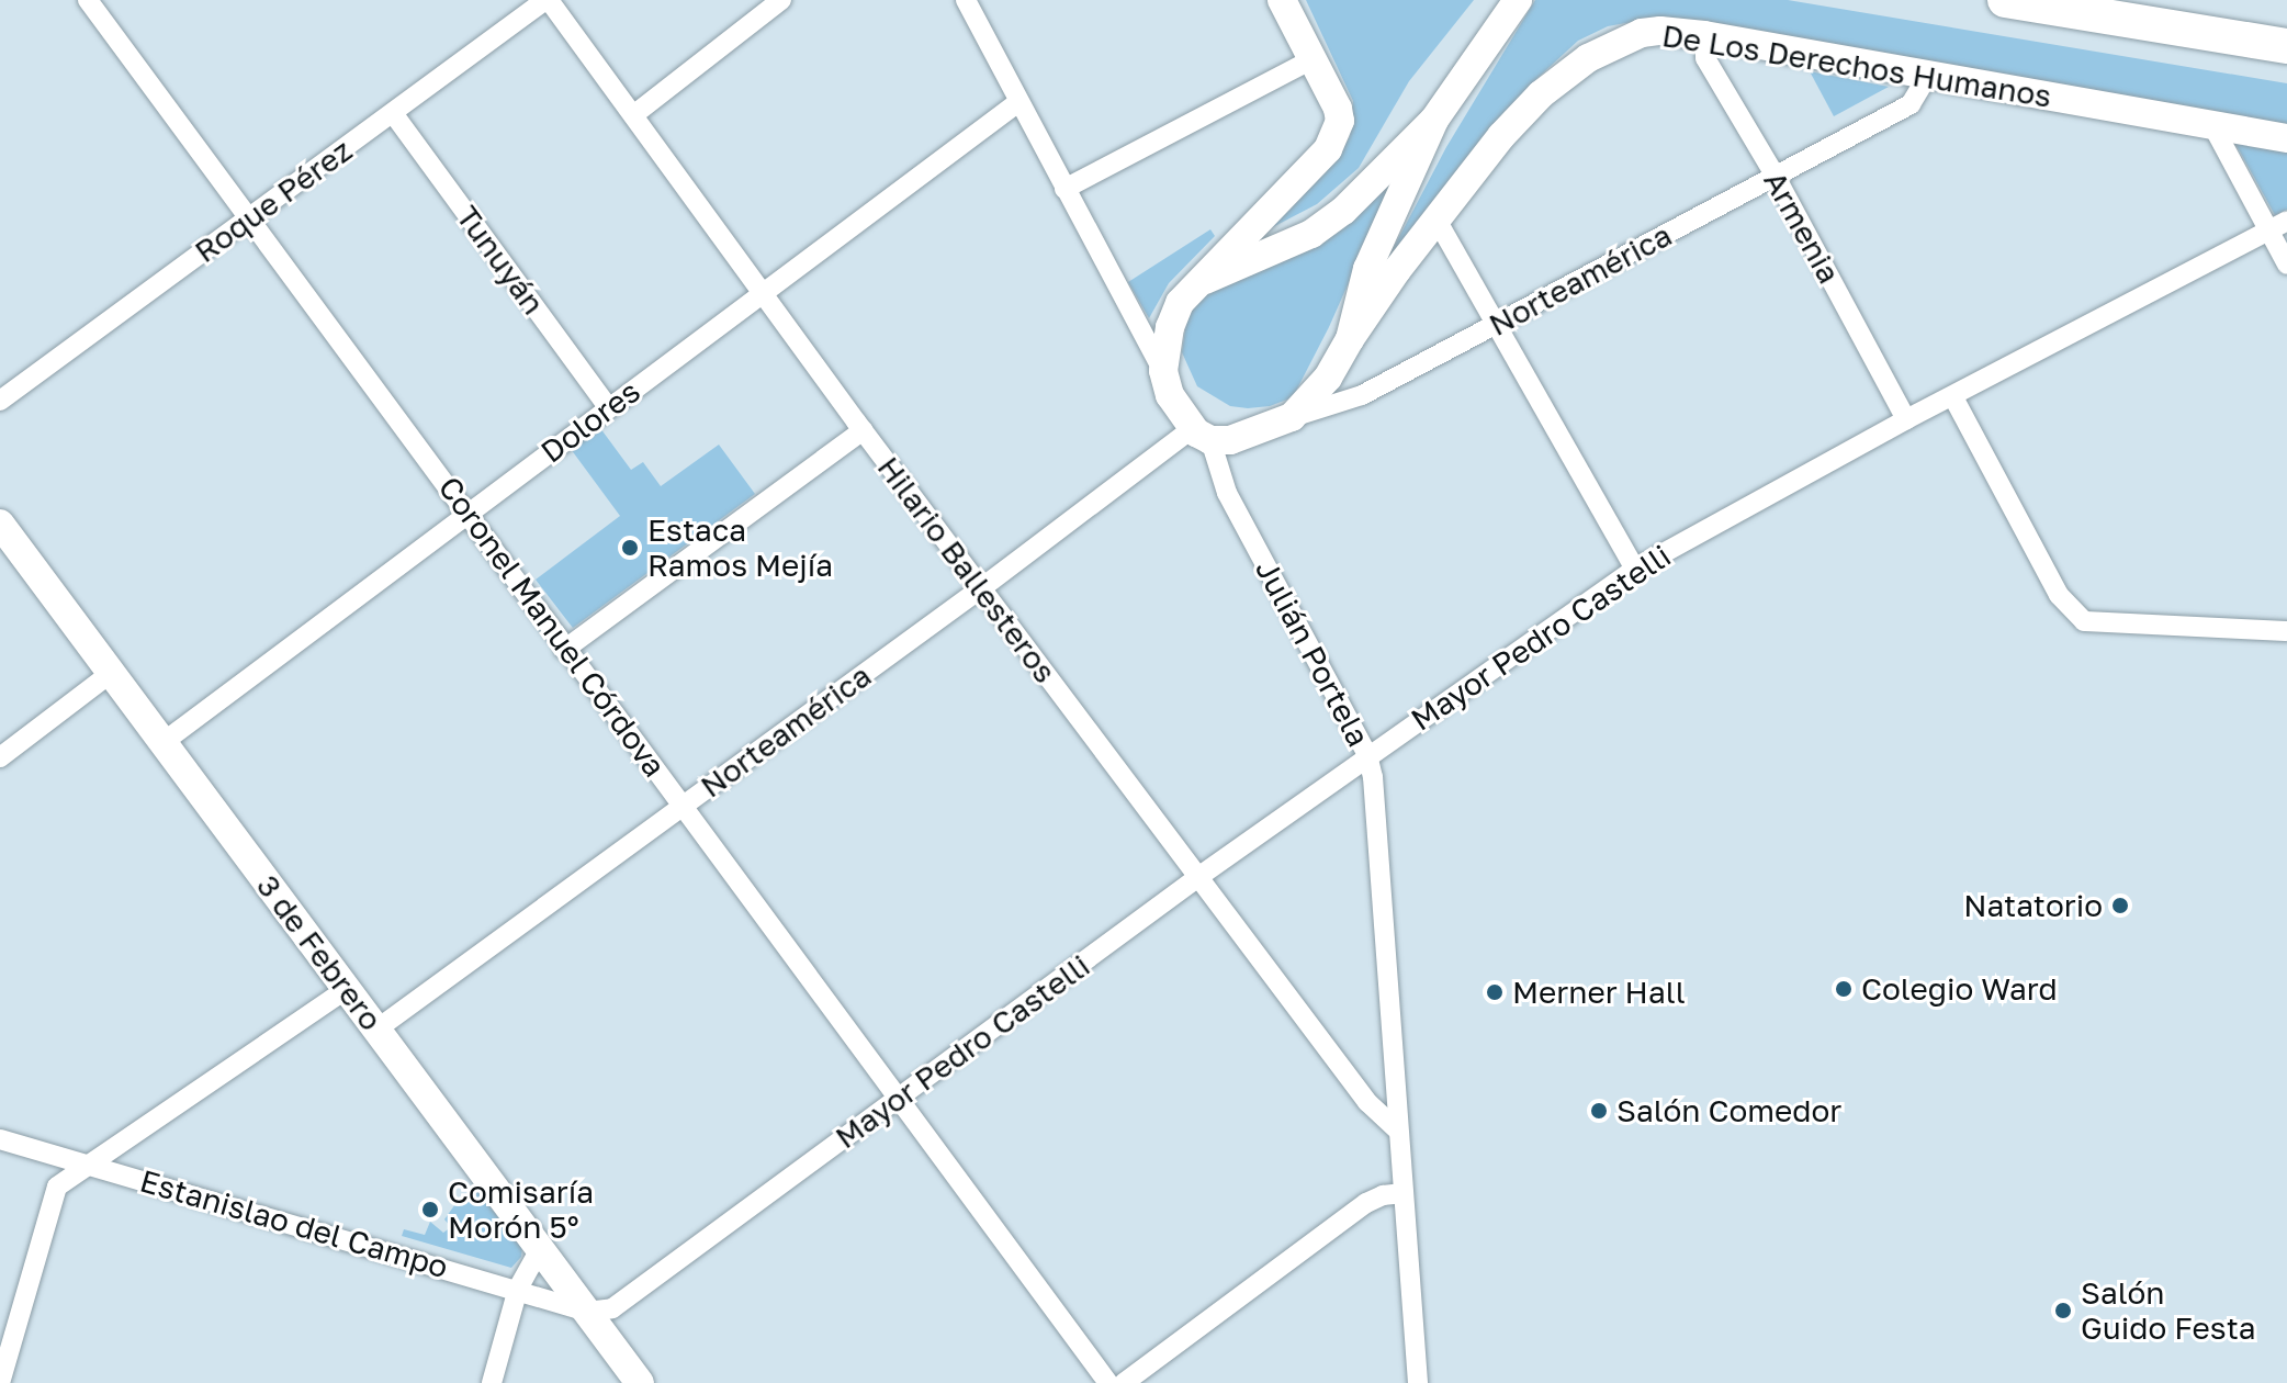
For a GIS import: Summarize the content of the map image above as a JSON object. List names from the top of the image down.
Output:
{
  "streets": {
    "street": [
      "De Los Derechos Humanos",
      "Roque Pérez",
      "Armenia",
      "Tunuyán",
      "Norteamérica",
      "Dolores",
      "Hilario Ballesteros",
      "Coronel Manuel Córdova",
      "Mayor Pedro Castelli",
      "Julián Portela",
      "3 de Febrero",
      "Estanislao del Campo"
    ]
  },
  "crossings": [
    ["De Los Derechos Humanos", "Armenia"],
    ["De Los Derechos Humanos", "Norteamérica"],
    ["Roque Pérez", "Tunuyán"],
    ["Roque Pérez", "Hilario Ballesteros"],
    ["Roque Pérez", "Coronel Manuel Córdova"],
    ["Armenia", "Norteamérica"],
    ["Armenia", "Mayor Pedro Castelli"],
    ["Tunuyán", "Dolores"],
    ["Norteamérica", "Hilario Ballesteros"],
    ["Norteamérica", "Coronel Manuel Córdova"],
    ["Norteamérica", "Julián Portela"],
    ["Norteamérica", "3 de Febrero"],
    ["Dolores", "Hilario Ballesteros"],
    ["Dolores", "Coronel Manuel Córdova"],
    ["Dolores", "Julián Portela"],
    ["Dolores", "3 de Febrero"],
    ["Hilario Ballesteros", "Mayor Pedro Castelli"],
    ["Hilario Ballesteros", "Julián Portela"],
    ["Coronel Manuel Córdova", "Mayor Pedro Castelli"],
    ["Mayor Pedro Castelli", "Julián Portela"],
    ["Mayor Pedro Castelli", "3 de Febrero"],
    ["Mayor Pedro Castelli", "Estanislao del Campo"],
    ["3 de Febrero", "Estanislao del Campo"]
  ],
  "places": [
    "Estaca Ramos Mejía",
    "Natatorio",
    "Colegio Ward",
    "Merner Hall",
    "Salón Comedor",
    "Comisaría Morón 5°",
    "Salón Guido Festa"
  ]
}
